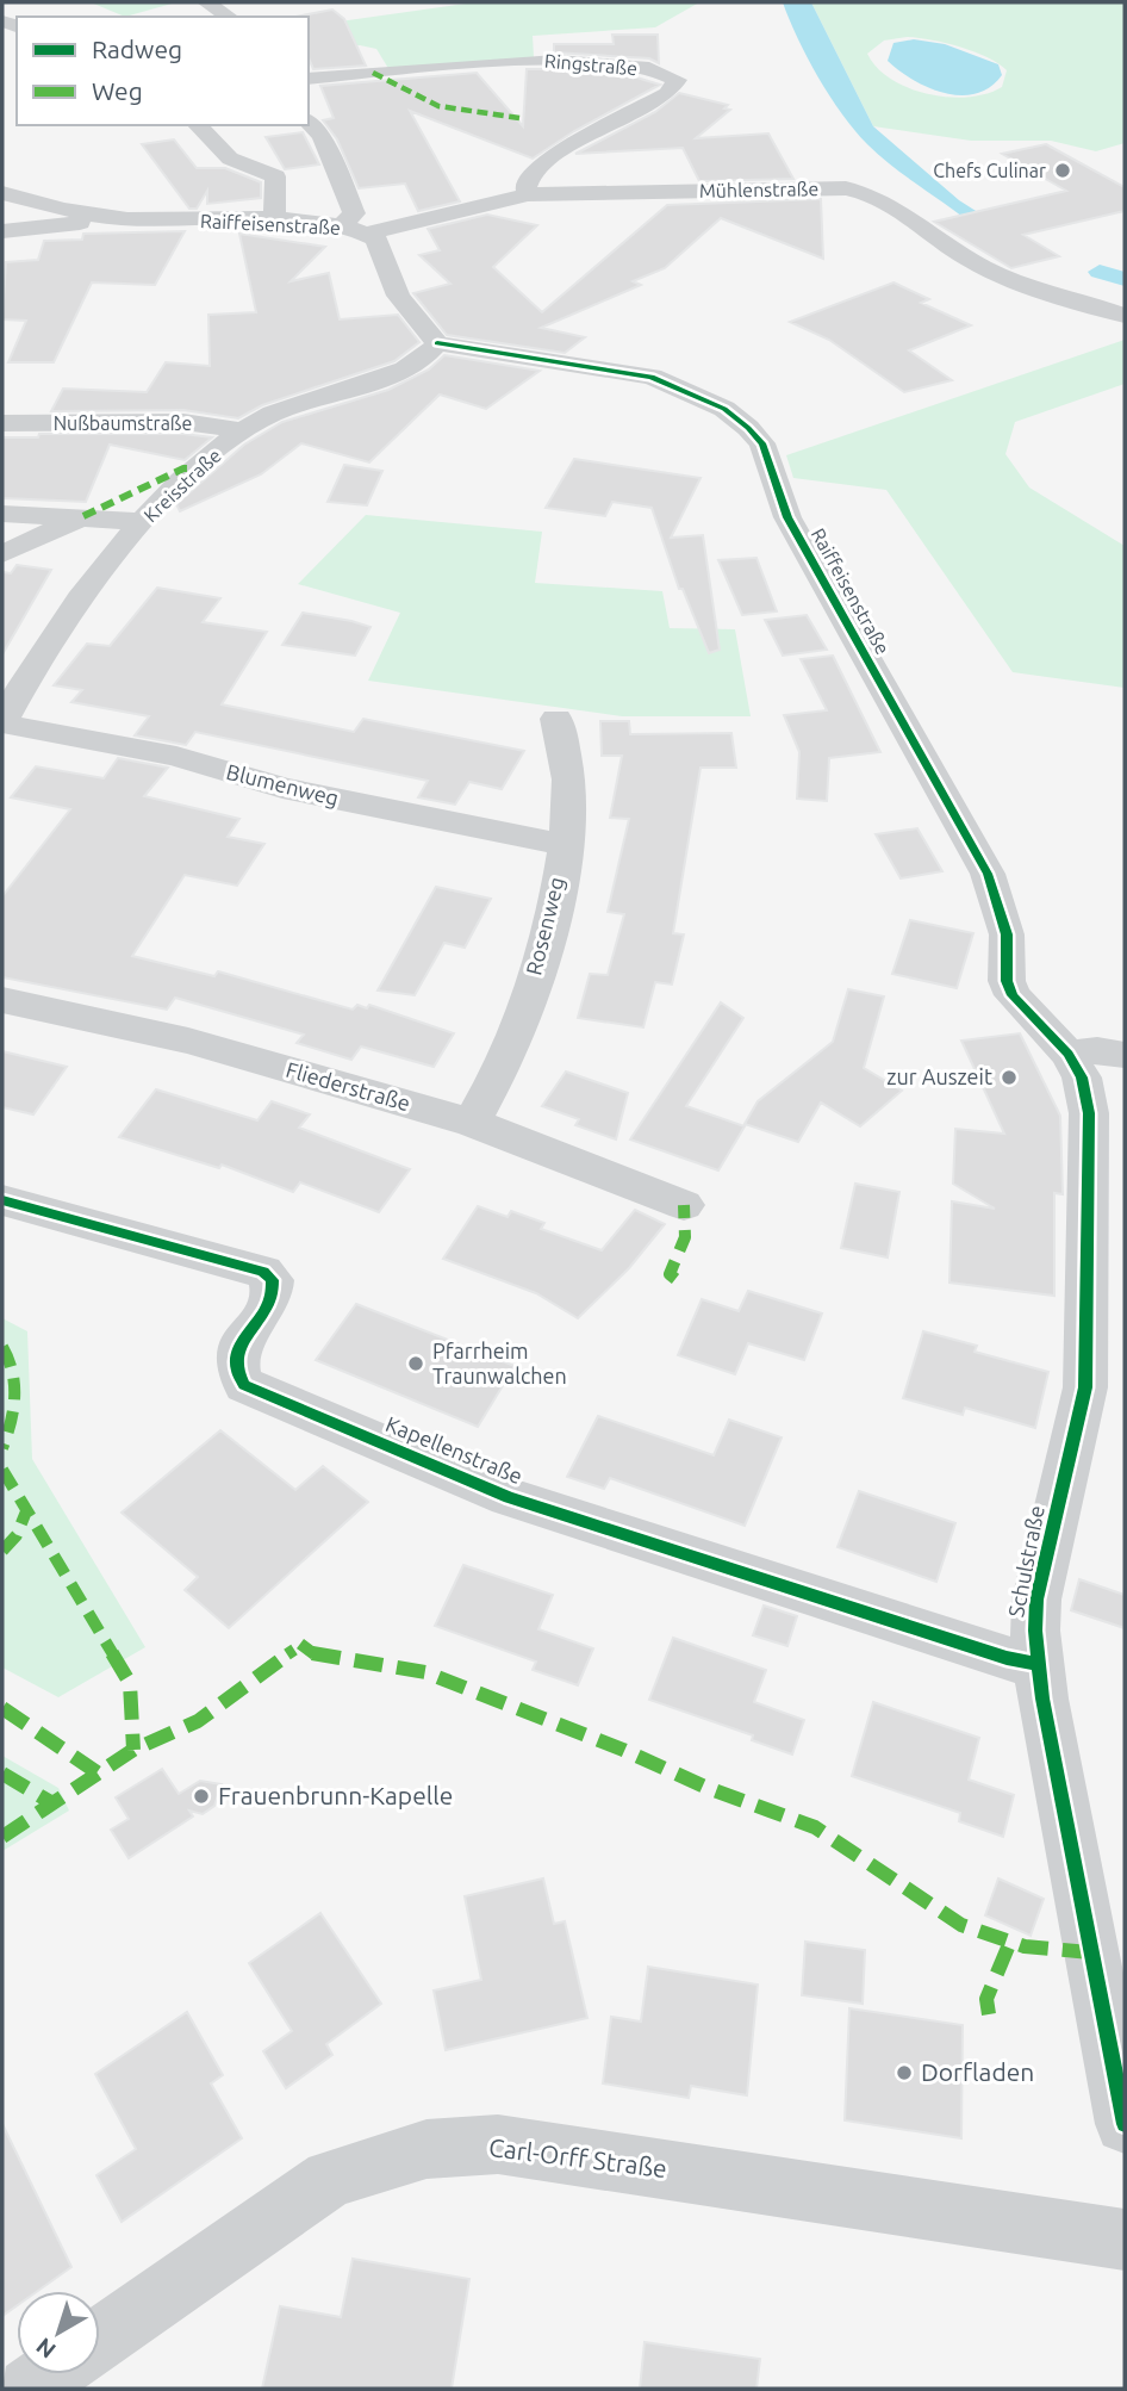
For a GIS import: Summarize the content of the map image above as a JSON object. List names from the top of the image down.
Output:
{
  "streets": {
    "street": [
      "Ringstraße",
      "Mühlenstraße",
      "Raiffeisenstraße",
      "Nußbaumstraße",
      "Kreisstraße",
      "Blumenweg",
      "Rosenweg",
      "Fliederstraße",
      "Kapellenstraße",
      "Schulstraße",
      "Carl-Orff Straße"
    ]
  },
  "crossings": [
    ["Ringstraße", "Mühlenstraße"],
    ["Mühlenstraße", "Raiffeisenstraße"],
    ["Raiffeisenstraße", "Kreisstraße"],
    ["Raiffeisenstraße", "Schulstraße"],
    ["Nußbaumstraße", "Kreisstraße"],
    ["Kreisstraße", "Blumenweg"],
    ["Blumenweg", "Rosenweg"],
    ["Rosenweg", "Fliederstraße"],
    ["Kapellenstraße", "Schulstraße"]
  ],
  "places": [
    "Chefs Culinar",
    "zur Auszeit",
    "Pfarrheim Traunwalchen",
    "Frauenbrunn-Kapelle",
    "Dorfladen"
  ],
  "legend": ["Radweg", "Weg"],
  "north": "bottom left"
}
